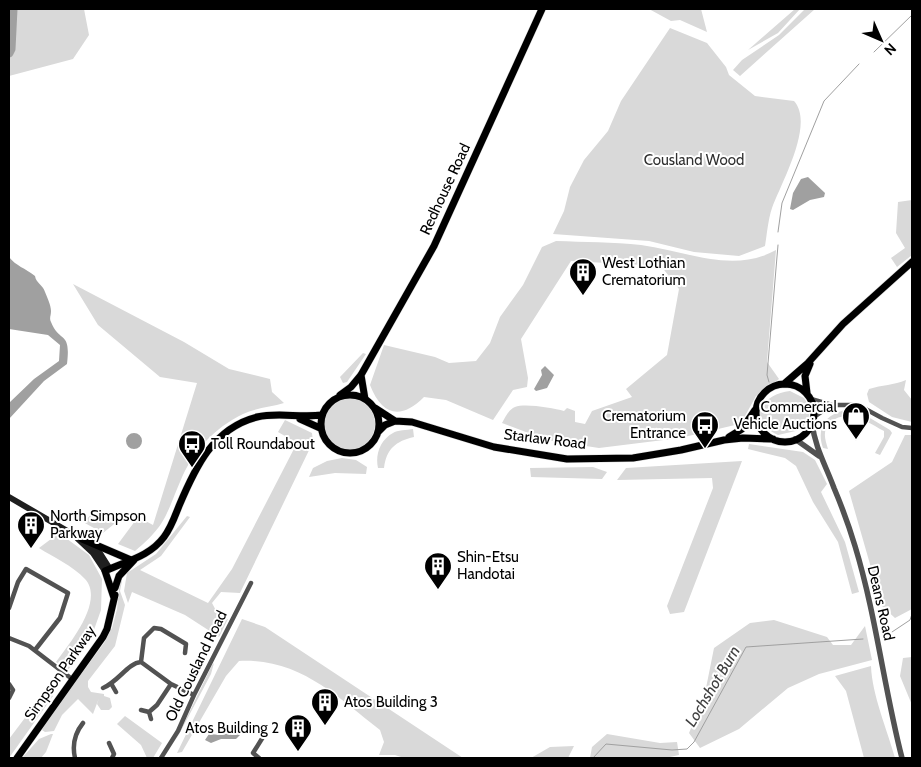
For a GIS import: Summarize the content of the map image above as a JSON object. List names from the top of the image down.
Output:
{
  "streets": {
    "main road": ["Redhouse Road", "Starlaw Road", "Simpson Parkway"],
    "street": ["Deans Road", "Old Cousland Road"]
  },
  "crossings": [
    ["Starlaw Road", "Deans Road"]
  ],
  "water": ["Lochshot Burn"],
  "parks": ["Cousland Wood"],
  "places": {
    "building": [
      "West Lothian Crematorium",
      "North Simpson Parkway",
      "Shin-Etsu Handotai",
      "Atos Building 3",
      "Atos Building 2"
    ],
    "shop": ["Commercial Vehicle Auctions"],
    "bus stop": ["Crematorium Entrance", "Toll Roundabout"]
  },
  "north": "bottom right"
}
